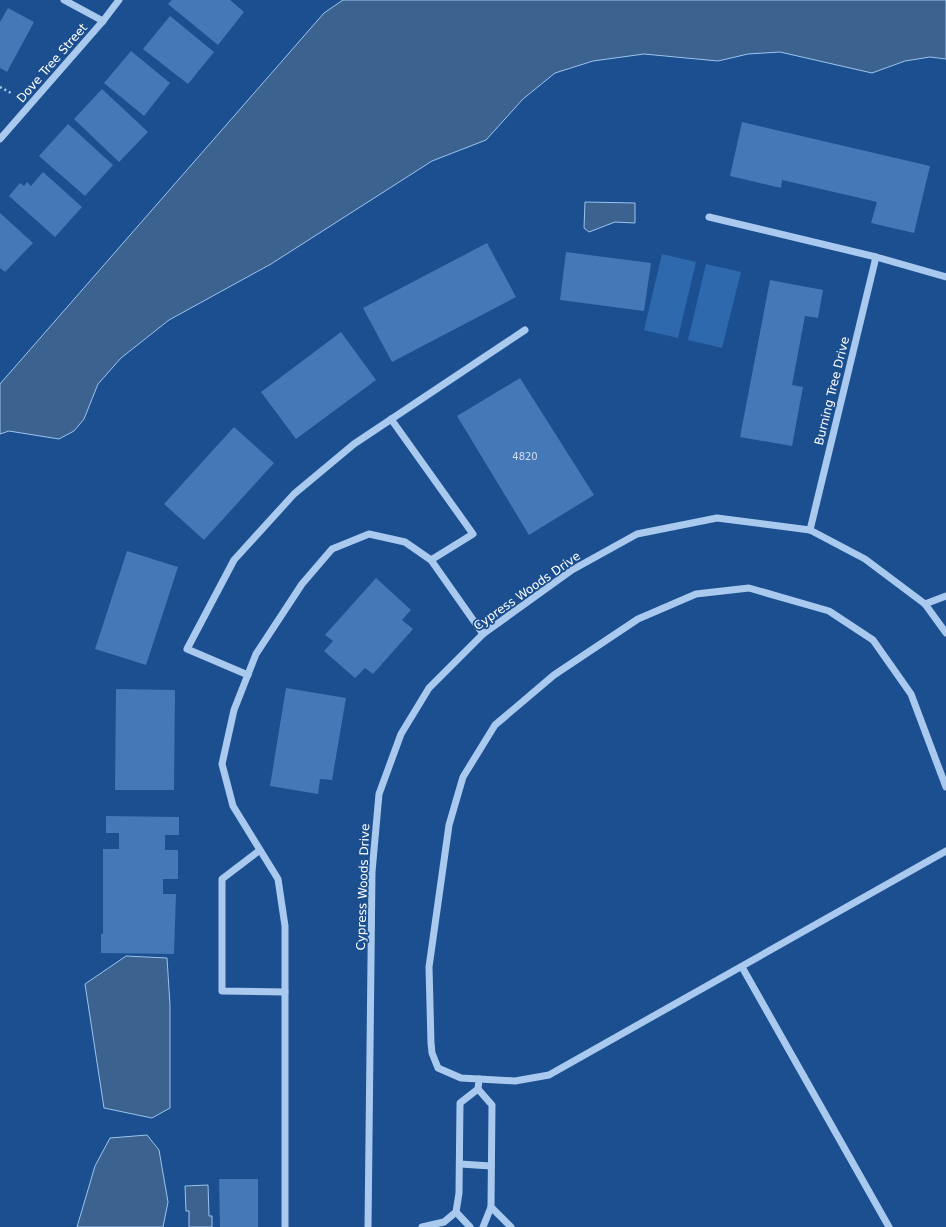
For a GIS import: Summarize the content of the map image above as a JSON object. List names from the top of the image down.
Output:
{
  "streets": {
    "street": ["Dove Tree Street", "Burning Tree Drive", "Cypress Woods Drive"]
  },
  "crossings": [
    ["Burning Tree Drive", "Cypress Woods Drive"]
  ],
  "house_numbers": ["4820"]
}
